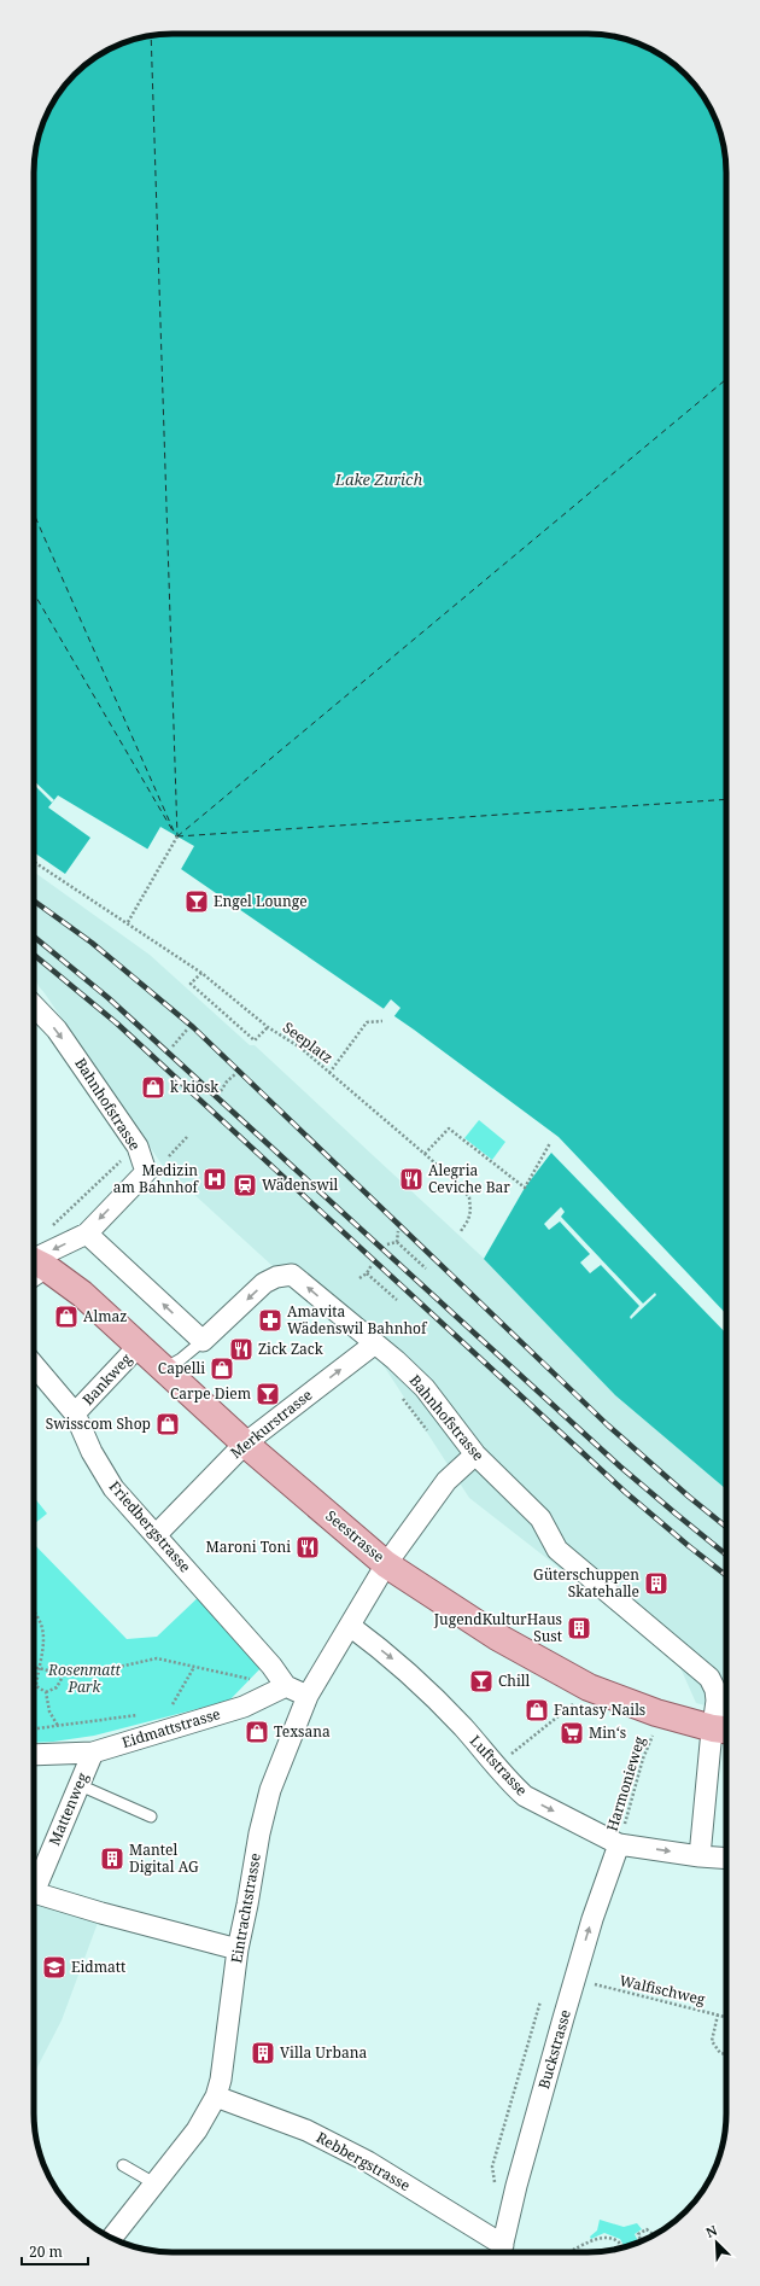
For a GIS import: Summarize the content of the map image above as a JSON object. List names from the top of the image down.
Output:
{
  "streets": {
    "main road": ["Seestrasse"],
    "street": [
      "Bahnhofstrasse",
      "Bankweg",
      "Merkurstrasse",
      "Friedbergstrasse",
      "Eidmattstrasse",
      "Luftstrasse",
      "Mattenweg",
      "Eintrachtstrasse",
      "Buckstrasse",
      "Rebbergstrasse"
    ],
    "path": ["Seeplatz", "Harmonieweg", "Walfischweg"]
  },
  "crossings": [
    ["Bahnhofstrasse", "Merkurstrasse"],
    ["Bahnhofstrasse", "Seestrasse"],
    ["Bahnhofstrasse", "Luftstrasse"],
    ["Bahnhofstrasse", "Eintrachtstrasse"],
    ["Bankweg", "Friedbergstrasse"],
    ["Bankweg", "Seestrasse"],
    ["Merkurstrasse", "Friedbergstrasse"],
    ["Merkurstrasse", "Seestrasse"],
    ["Friedbergstrasse", "Eidmattstrasse"],
    ["Seestrasse", "Eintrachtstrasse"],
    ["Eidmattstrasse", "Mattenweg"],
    ["Luftstrasse", "Harmonieweg"],
    ["Luftstrasse", "Eintrachtstrasse"],
    ["Luftstrasse", "Buckstrasse"],
    ["Harmonieweg", "Buckstrasse"],
    ["Mattenweg", "Eintrachtstrasse"],
    ["Eintrachtstrasse", "Rebbergstrasse"],
    ["Buckstrasse", "Rebbergstrasse"]
  ],
  "one_way": ["Merkurstrasse", "Luftstrasse", "Buckstrasse"],
  "water": ["Lake Zurich"],
  "parks": ["Rosenmatt Park"],
  "places": {
    "bar": ["Engel Lounge", "Carpe Diem", "Chill"],
    "shop": [
      "k kiosk",
      "Almaz",
      "Capelli",
      "Swisscom Shop",
      "Fantasy Nails",
      "Texsana"
    ],
    "hospital": ["Medizin am Bahnhof"],
    "restaurant": ["Alegria Ceviche Bar", "Zick Zack", "Maroni Toni"],
    "station": ["Wädenswil"],
    "pharmacy": ["Amavita Wädenswil Bahnhof"],
    "building": [
      "Güterschuppen Skatehalle",
      "JugendKulturHaus Sust",
      "Mantel Digital AG",
      "Villa Urbana"
    ],
    "supermarket": ["Min‘s"],
    "school or university": ["Eidmatt"]
  },
  "scale_bar": "20 m",
  "north": "top left"
}
